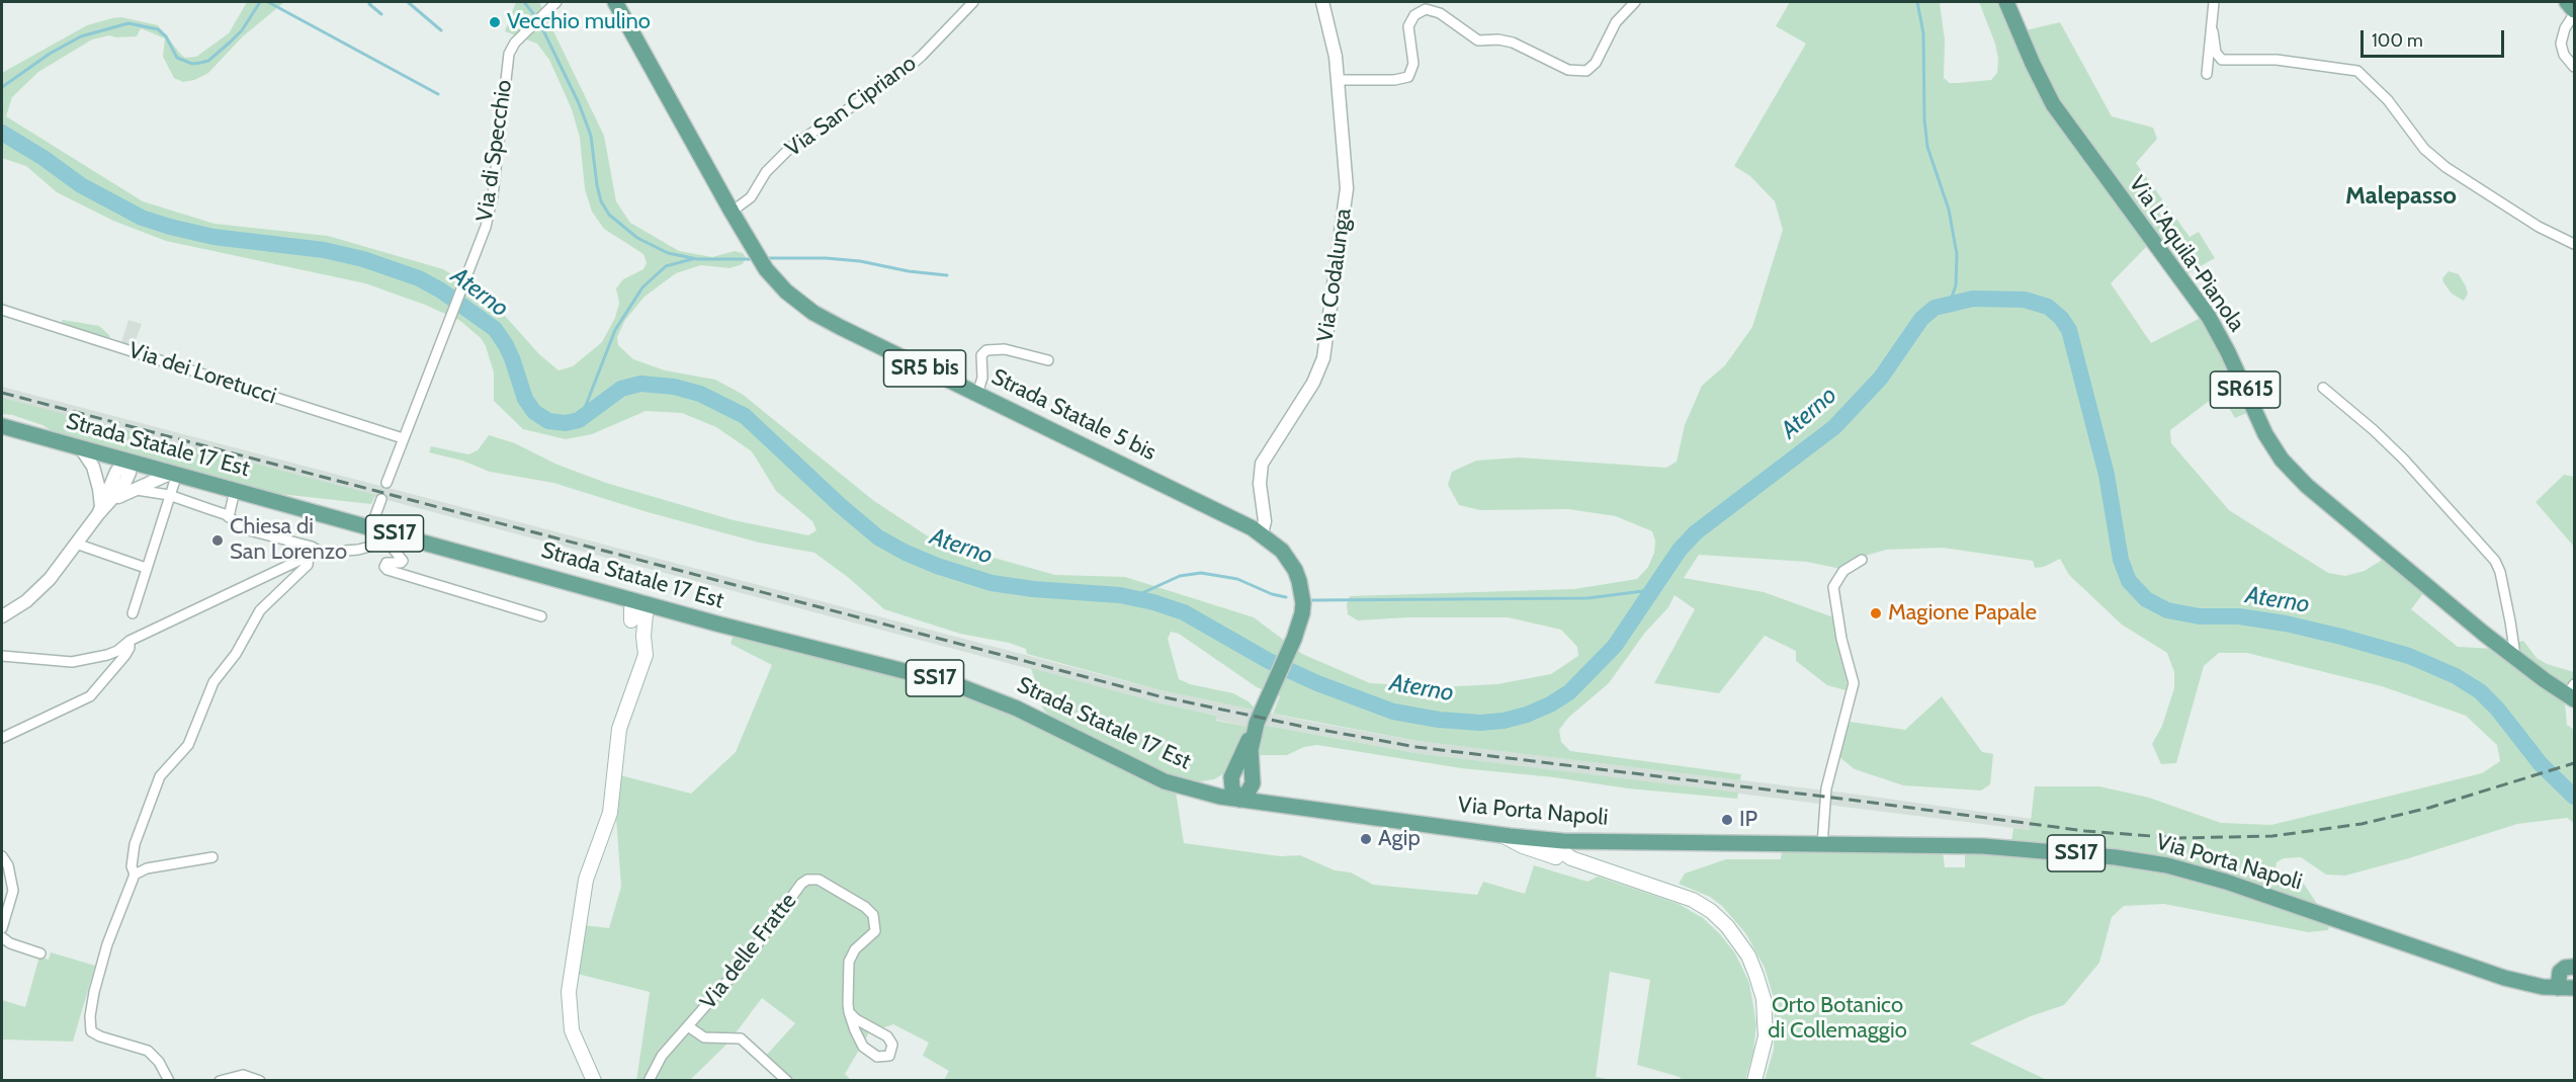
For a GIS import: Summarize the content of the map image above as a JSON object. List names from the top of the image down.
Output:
{
  "streets": {
    "main road": [
      "Via L'Aquila-Pianola",
      "SR5 bis",
      "SR615",
      "Strada Statale 5 bis",
      "Strada Statale 17 Est",
      "SS17",
      "Via Porta Napoli"
    ],
    "street": [
      "Via San Cipriano",
      "Via di Specchio",
      "Via Codalunga",
      "Via dei Loretucci",
      "Via delle Fratte"
    ]
  },
  "crossings": [
    ["Via San Cipriano", "Strada Statale 5 bis"],
    ["Via di Specchio", "Via dei Loretucci"],
    ["Via Codalunga", "Strada Statale 5 bis"],
    ["Strada Statale 5 bis", "Strada Statale 17 Est"],
    ["Strada Statale 5 bis", "Via Porta Napoli"],
    ["Strada Statale 17 Est", "Via Porta Napoli"]
  ],
  "districts": ["Malepasso"],
  "water": ["Aterno"],
  "parks": ["Orto Botanico di Collemaggio"],
  "places": [
    "Vecchio mulino",
    "Chiesa di San Lorenzo",
    "Magione Papale",
    "IP",
    "Agip"
  ],
  "scale_bar": "100 m"
}
